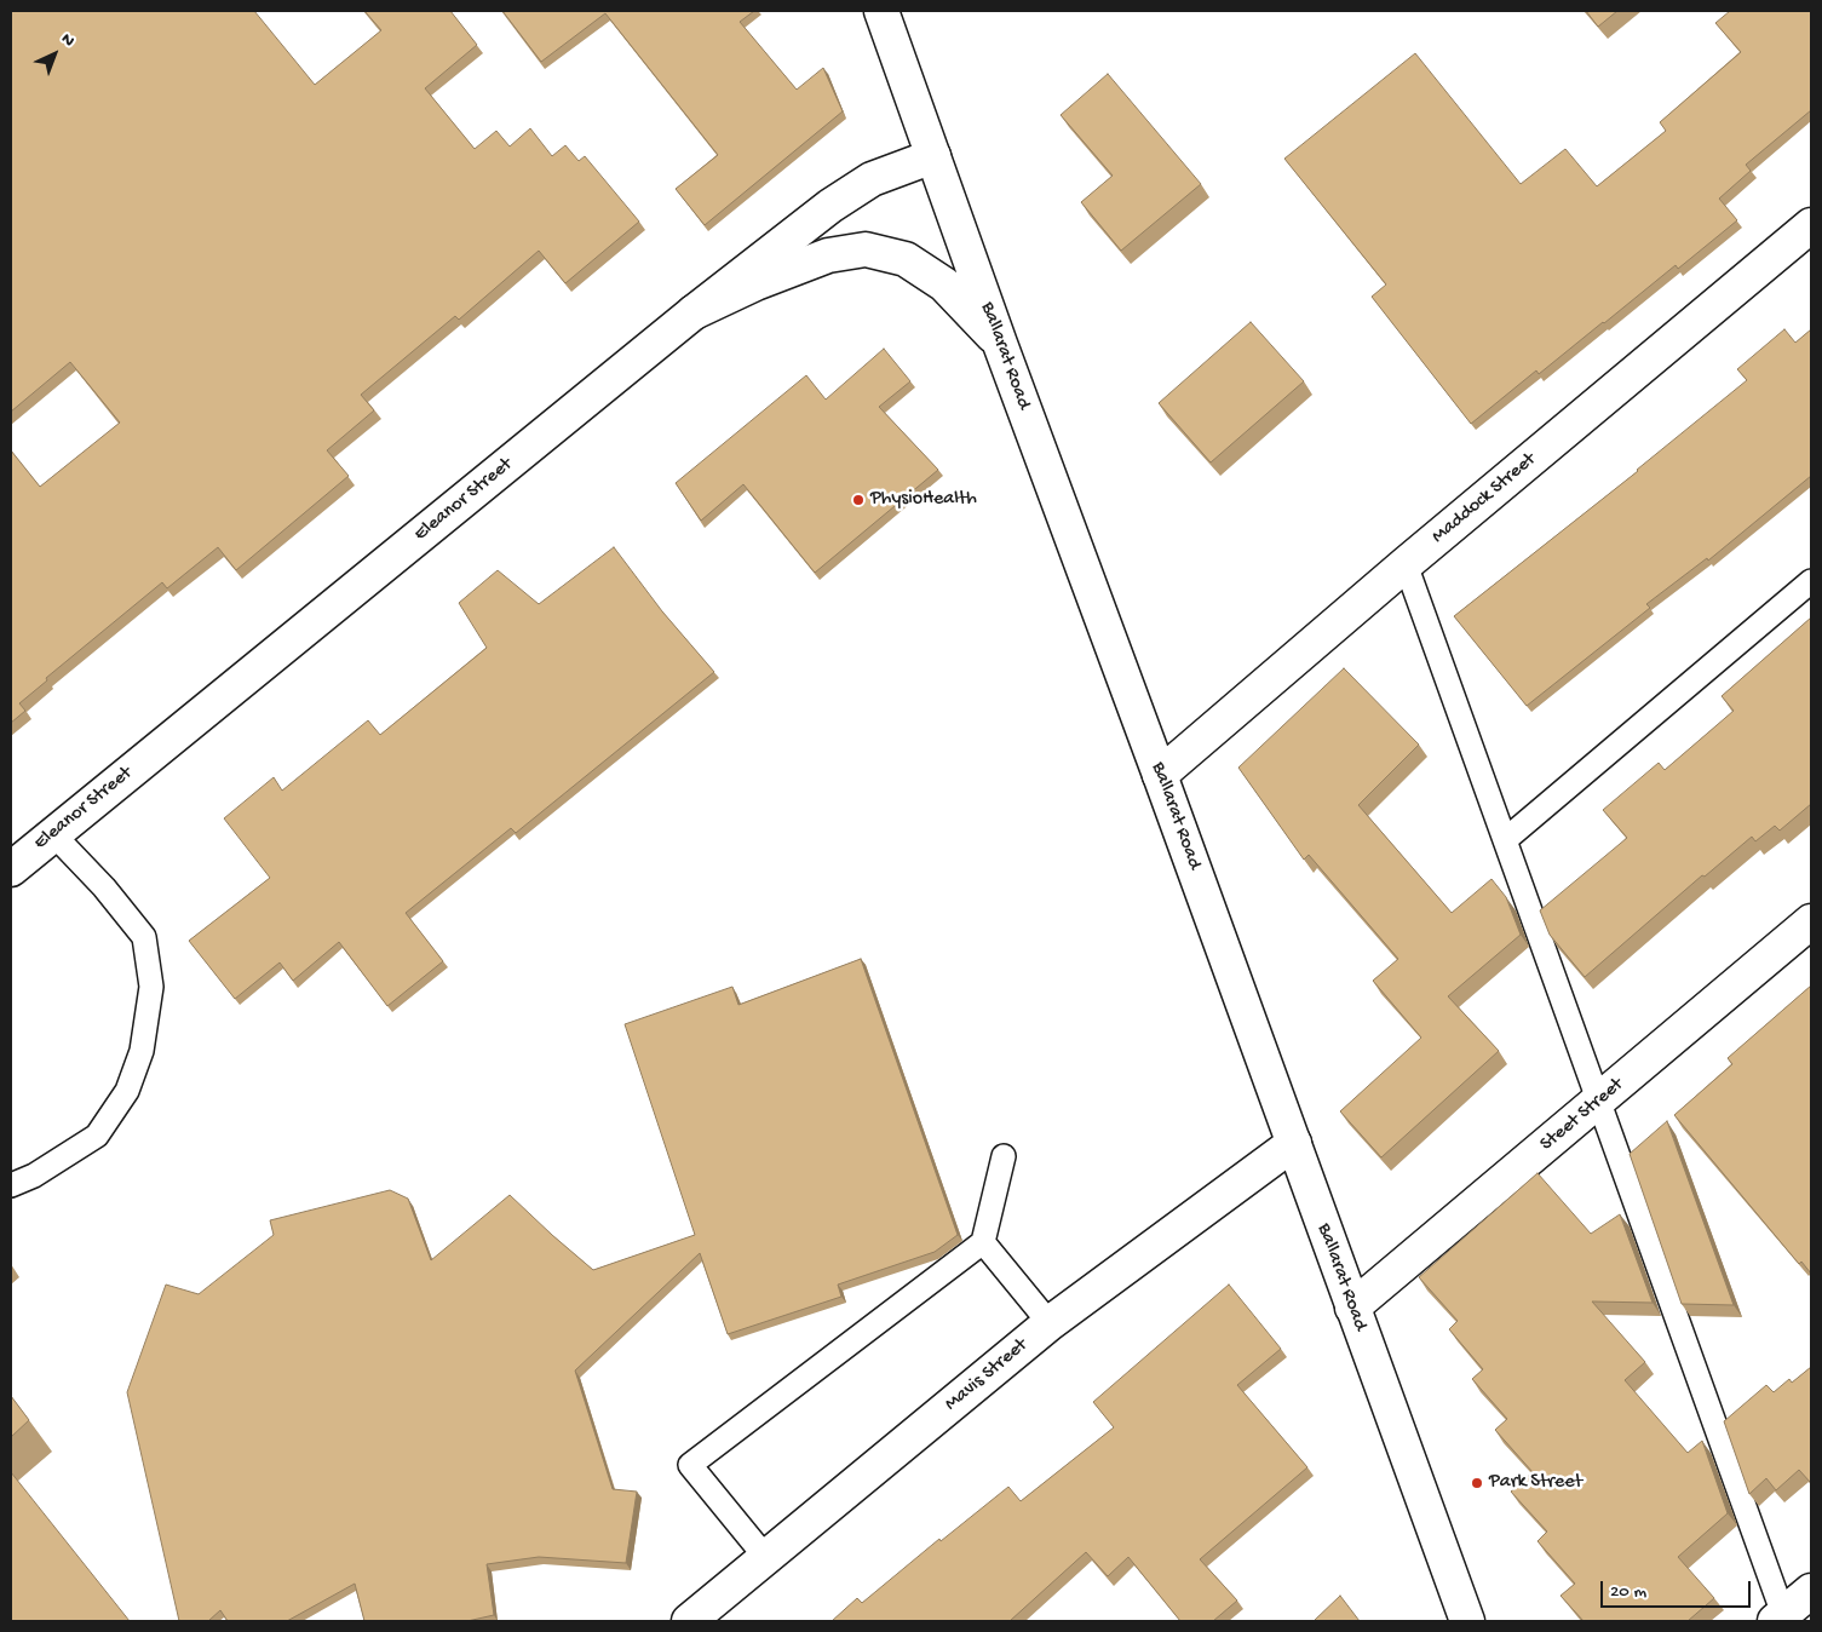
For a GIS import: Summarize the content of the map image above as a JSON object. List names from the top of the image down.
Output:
{
  "streets": {
    "main road": [
      "Ballarat Road",
      "Maddock Street",
      "Eleanor Street",
      "Steet Street",
      "Mavis Street"
    ]
  },
  "crossings": [
    ["Ballarat Road", "Maddock Street"],
    ["Ballarat Road", "Eleanor Street"],
    ["Ballarat Road", "Steet Street"],
    ["Ballarat Road", "Mavis Street"]
  ],
  "places": ["PhysioHealth", "Park Street"],
  "scale_bar": "20 m",
  "north": "top right"
}
